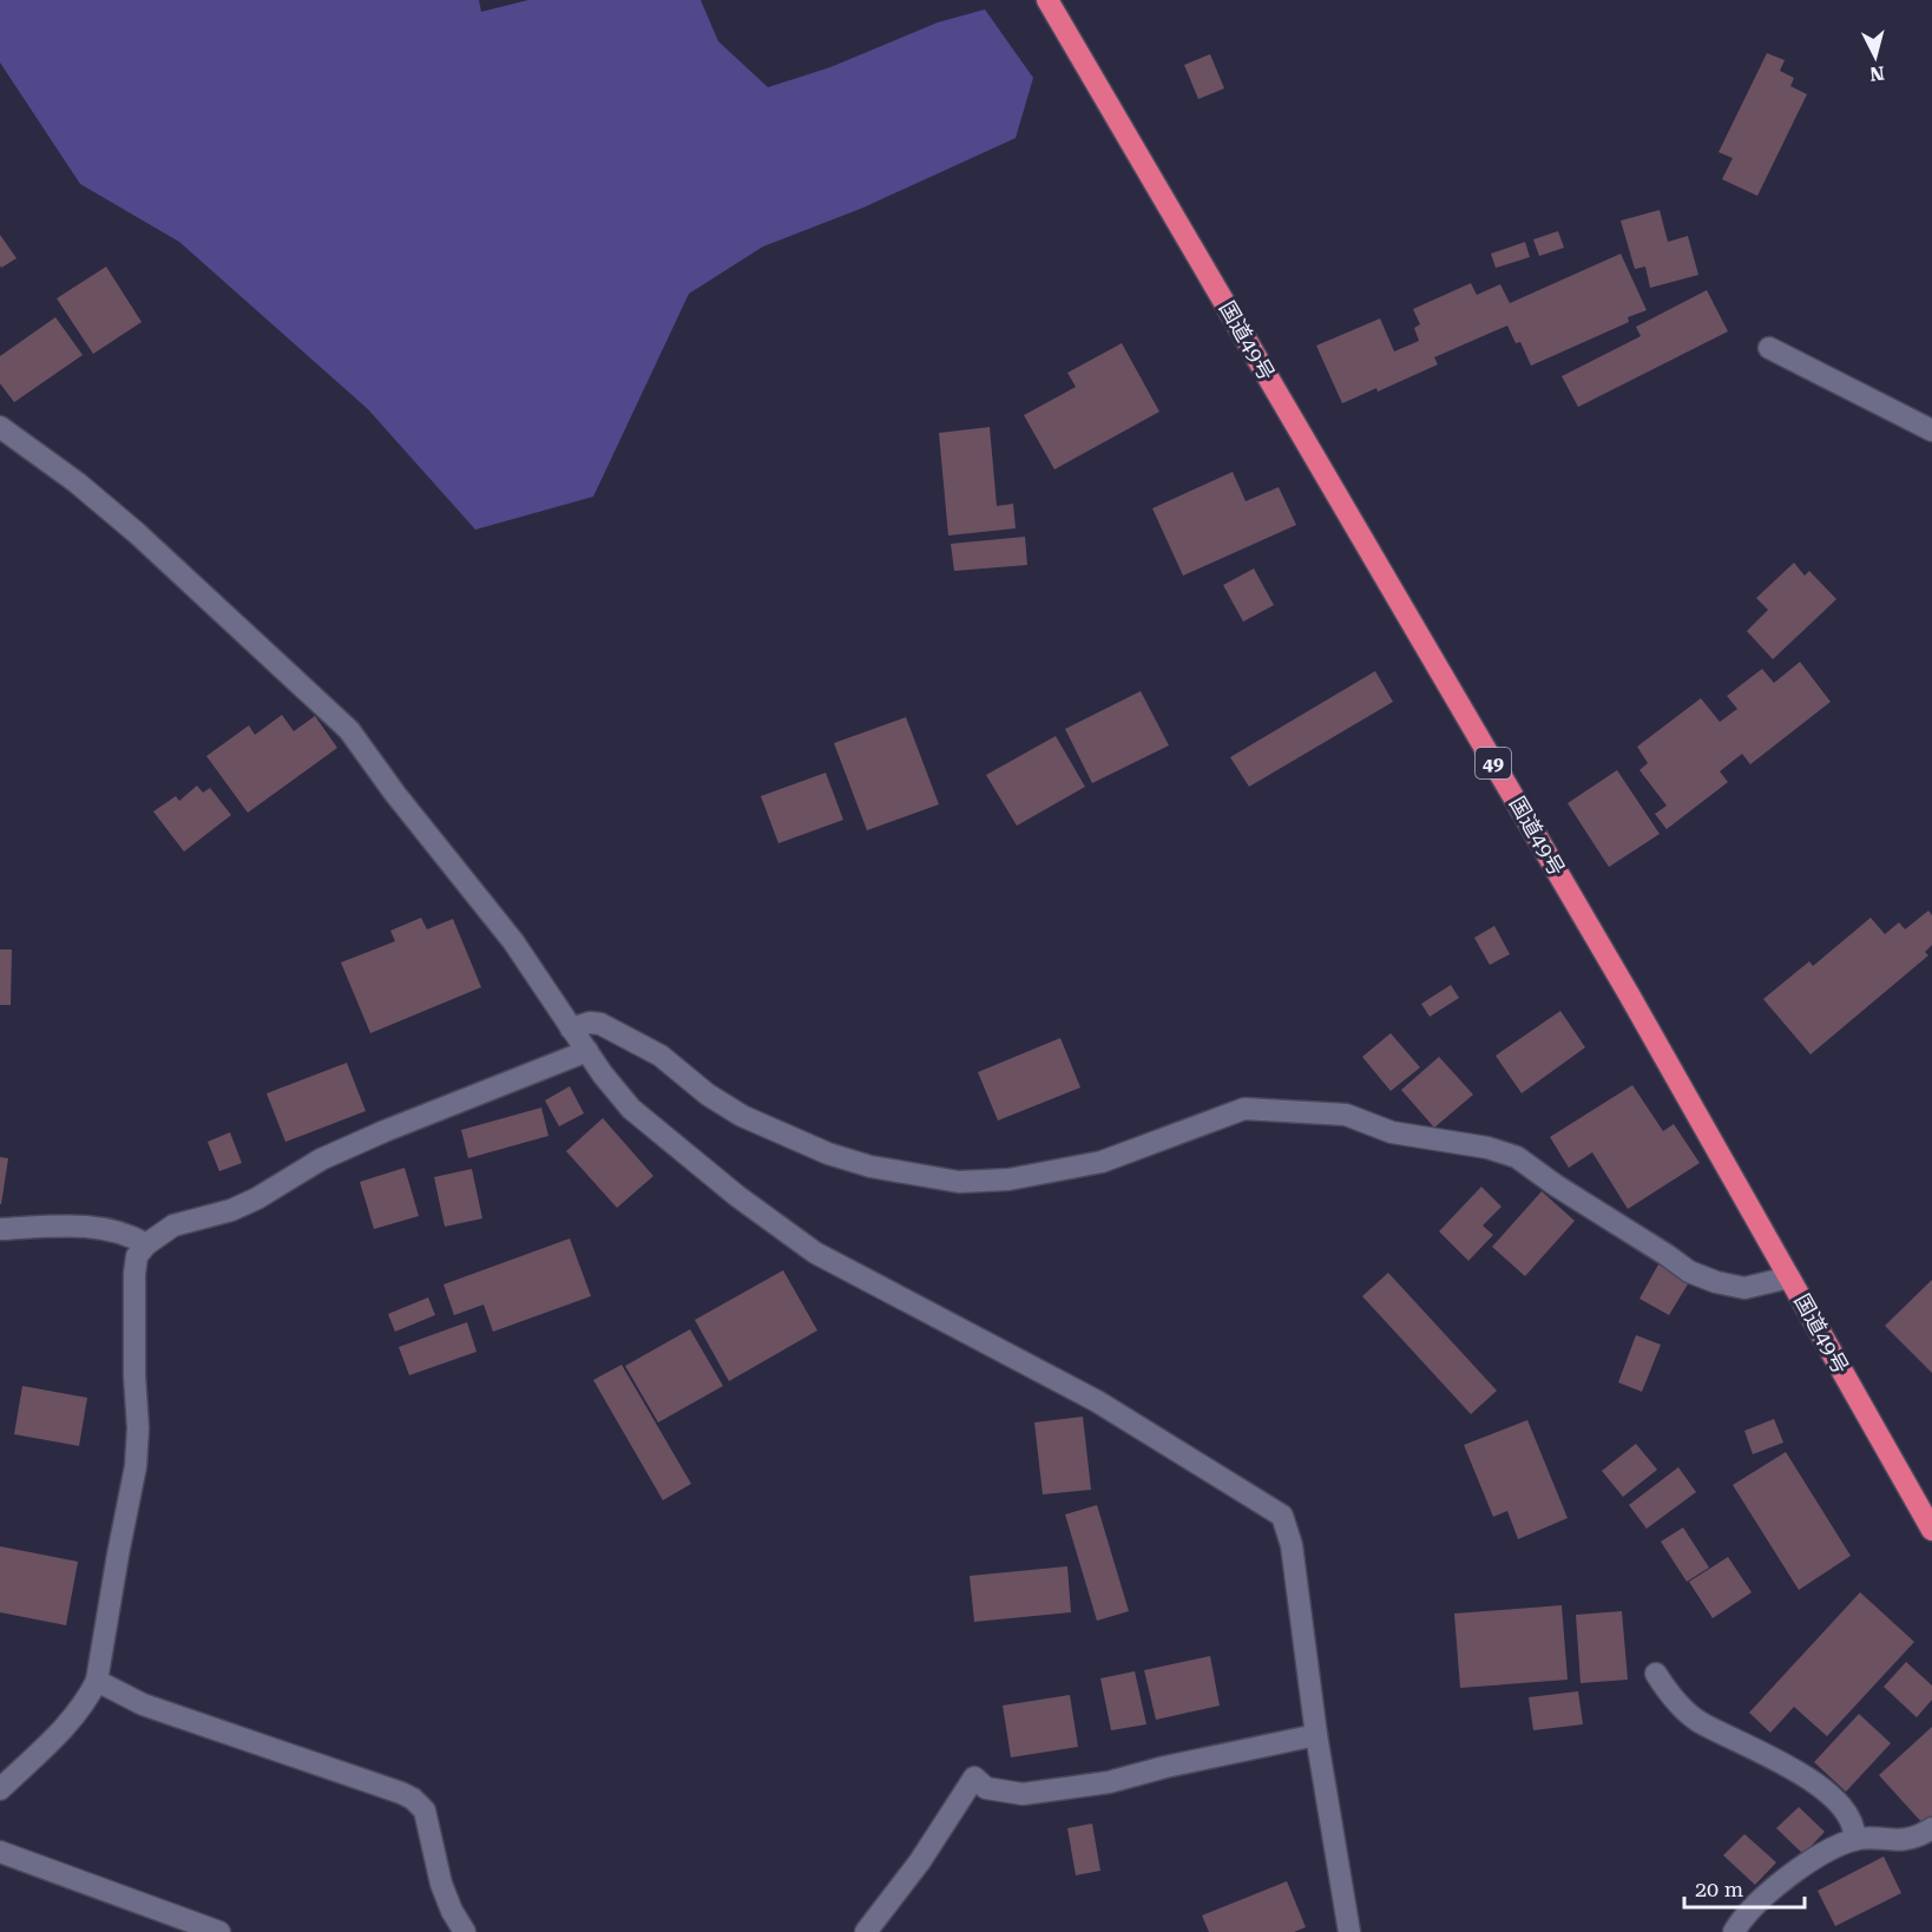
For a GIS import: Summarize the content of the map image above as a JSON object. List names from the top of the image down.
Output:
{
  "streets": {
    "highway": ["国道49号", "49"]
  },
  "scale_bar": "20 m",
  "north": "bottom"
}
